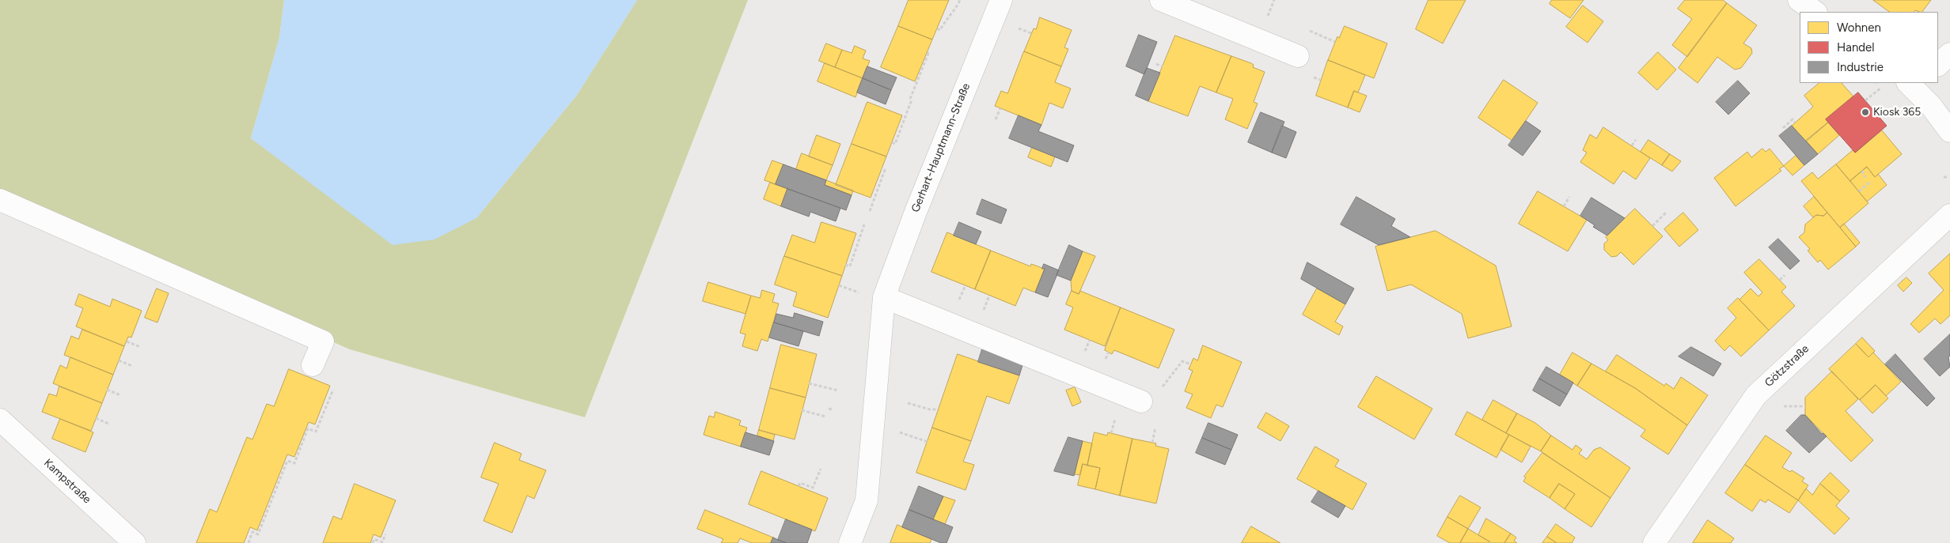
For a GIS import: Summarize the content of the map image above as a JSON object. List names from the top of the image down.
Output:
{
  "streets": {
    "street": ["Gerhart-Hauptmann-Straße", "Götzstraße", "Kampstraße"]
  },
  "places": ["Kiosk 365"],
  "legend": ["Wohnen", "Handel", "Industrie"]
}
